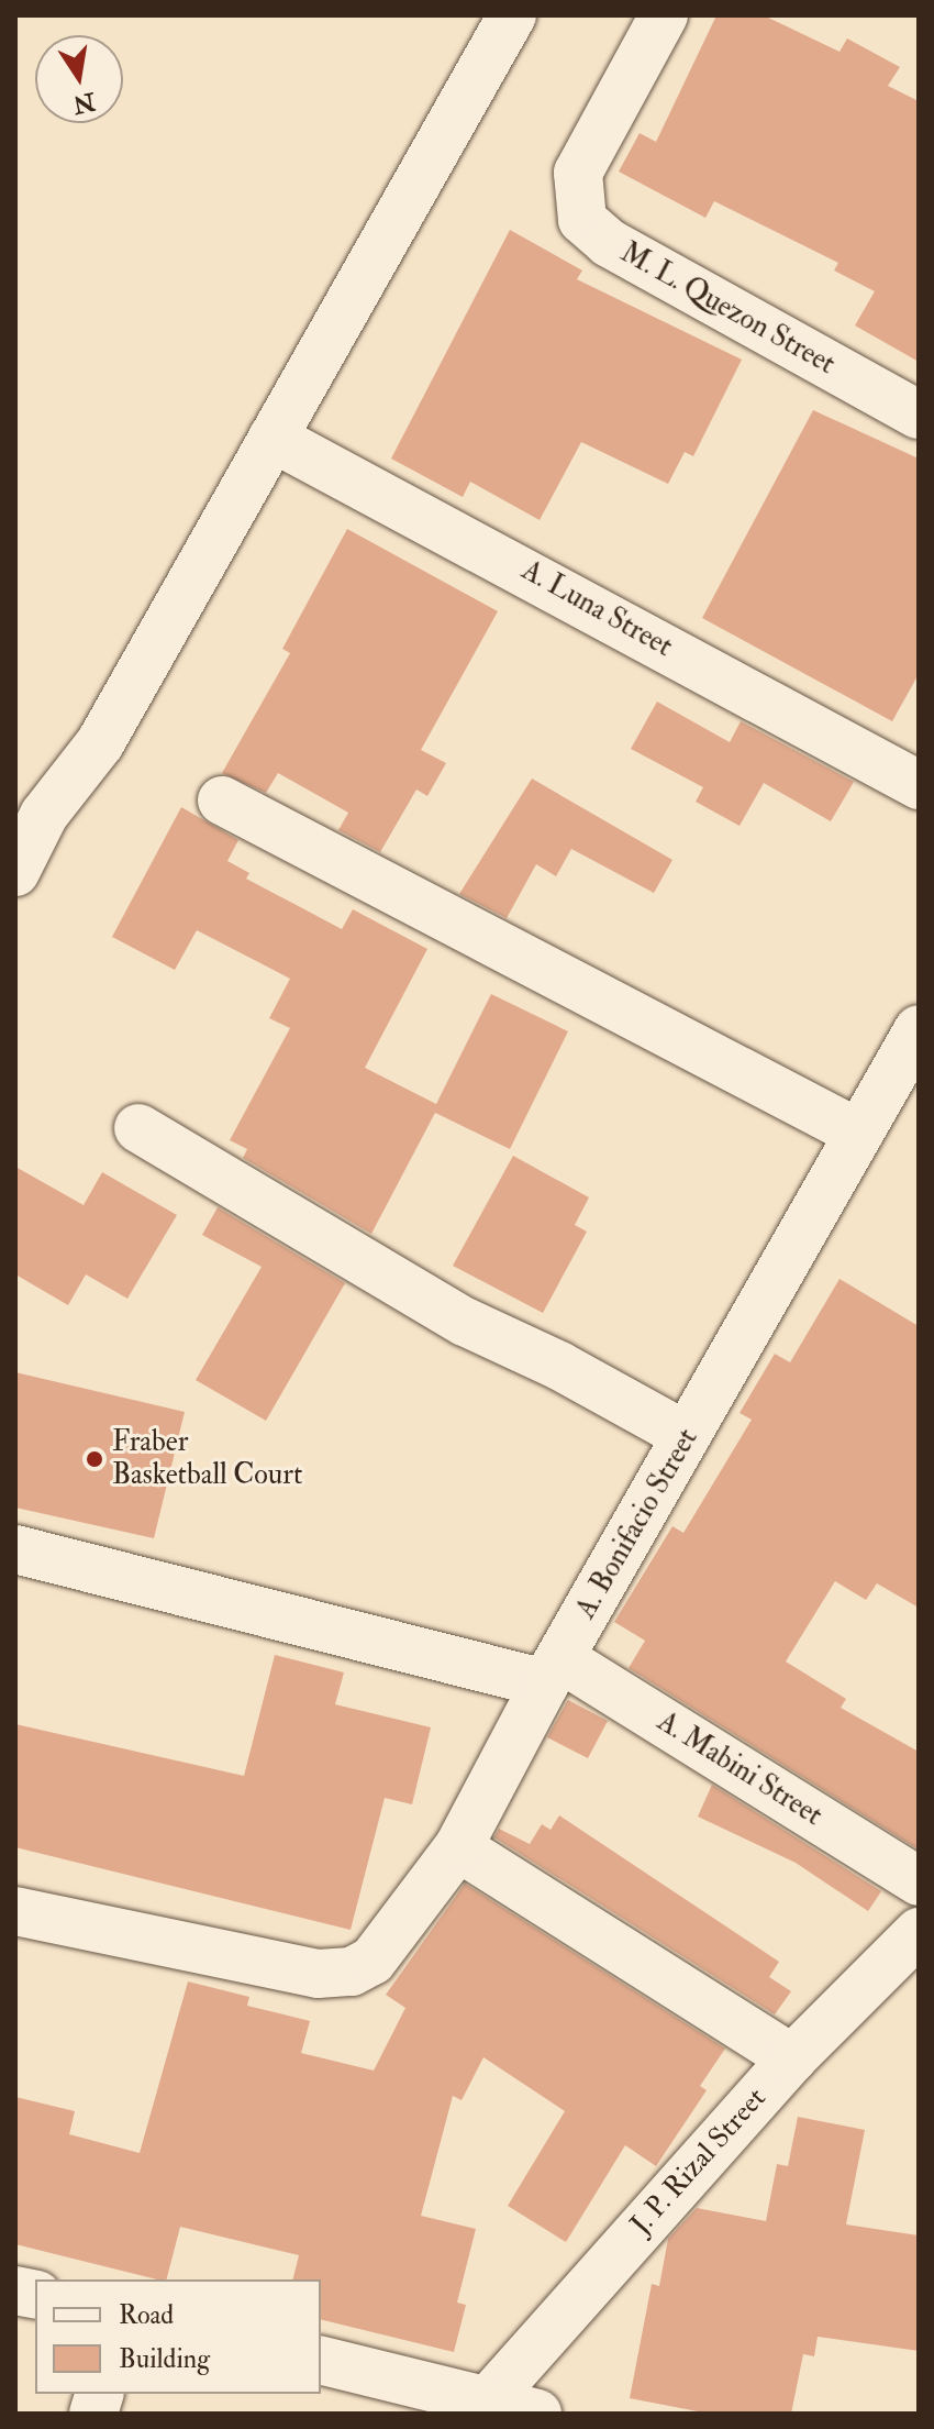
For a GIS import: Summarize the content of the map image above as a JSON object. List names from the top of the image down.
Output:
{
  "streets": {
    "street": [
      "M. L. Quezon Street",
      "A. Luna Street",
      "A. Bonifacio Street",
      "A. Mabini Street",
      "J. P. Rizal Street"
    ]
  },
  "crossings": [
    ["A. Bonifacio Street", "A. Mabini Street"]
  ],
  "places": ["Fraber Basketball Court"],
  "legend": ["Road", "Building"],
  "north": "bottom"
}
